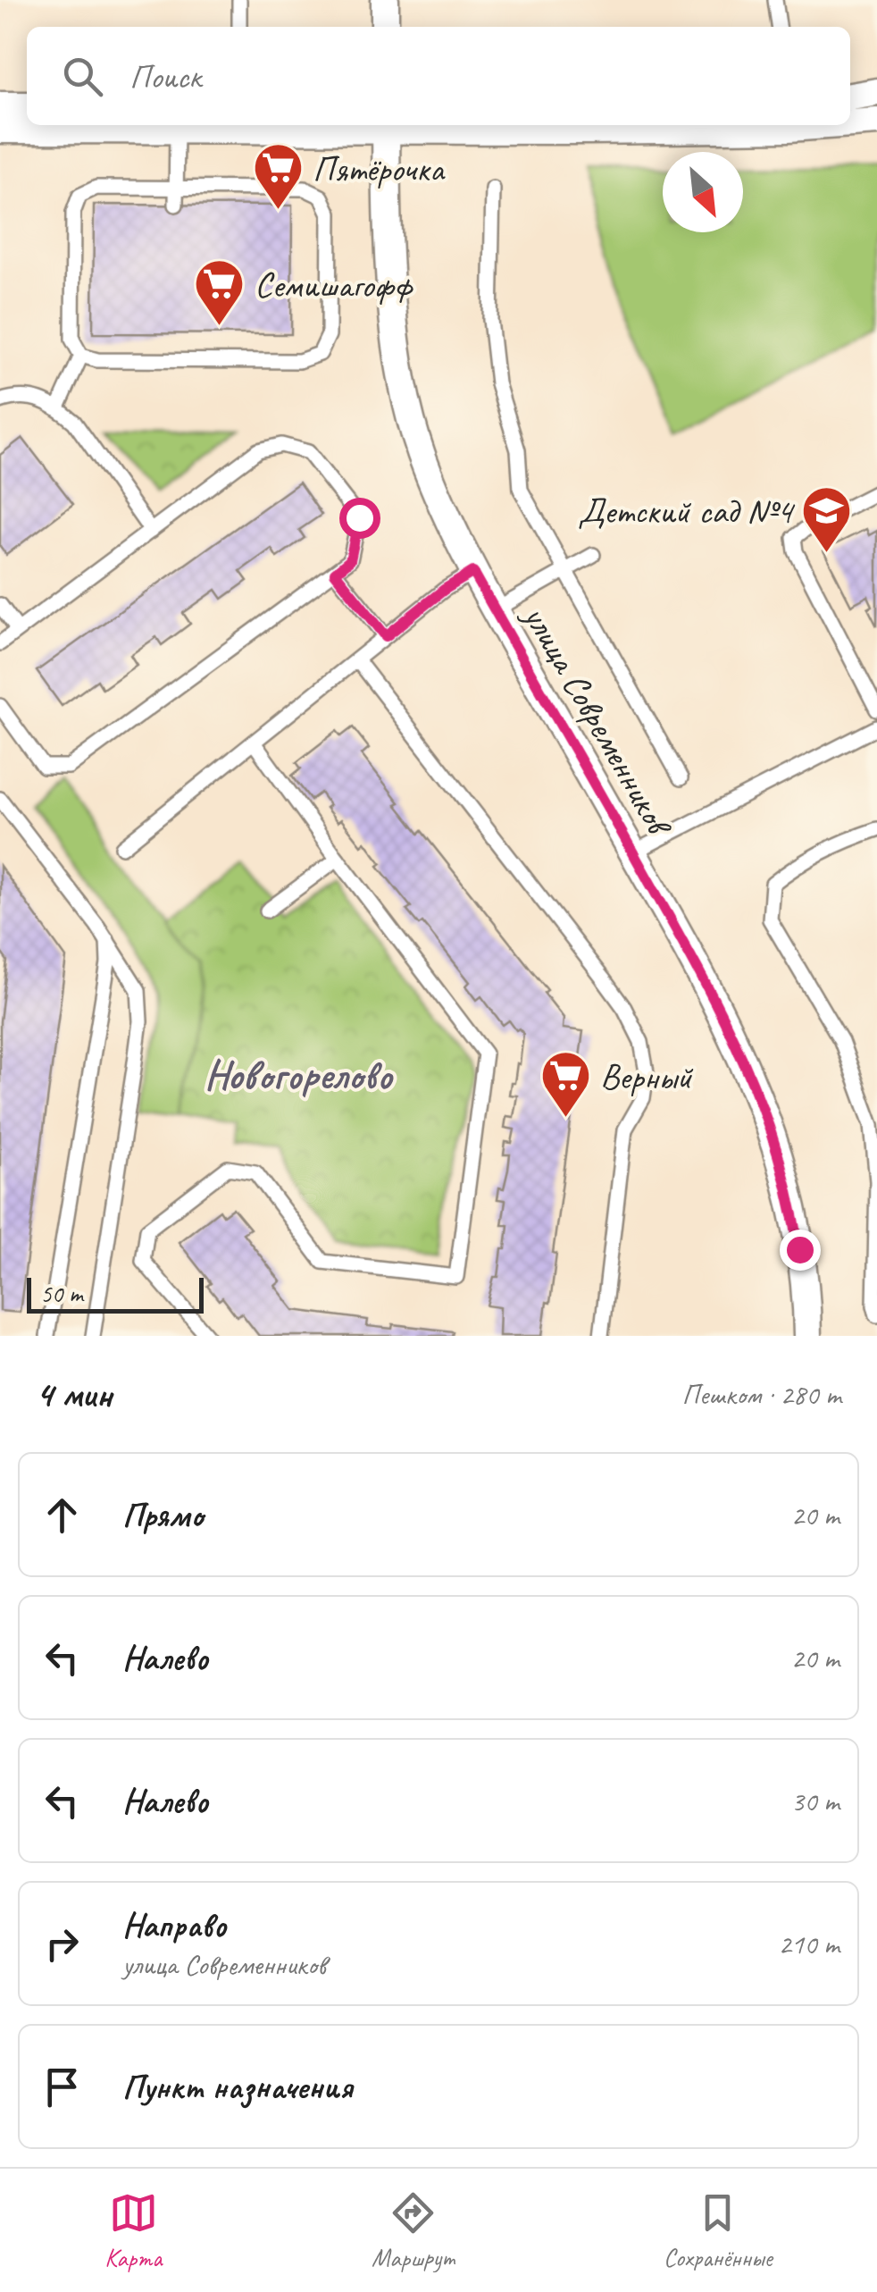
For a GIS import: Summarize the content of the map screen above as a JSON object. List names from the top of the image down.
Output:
{
  "streets": {
    "street": ["улица Современников"]
  },
  "districts": ["Новогорелово"],
  "places": {
    "supermarket": ["Пятёрочка", "Семишагофф", "Верный"],
    "school or university": ["Детский сад №4"]
  },
  "scale_bar": "50 m",
  "north": "bottom right",
  "page": {
    "search": "Поиск",
    "scale": "50 m",
    "heading": ["4 мин", "Пешком · 280 m"],
    "list": [
      ["Прямо", "20 m"],
      ["Налево", "20 m"],
      ["Налево", "30 m"],
      ["Направо", "улица Современников", "210 m"],
      "Пункт назначения"
    ],
    "nav": ["Карта", "Маршрут", "Сохранённые"]
  }
}
